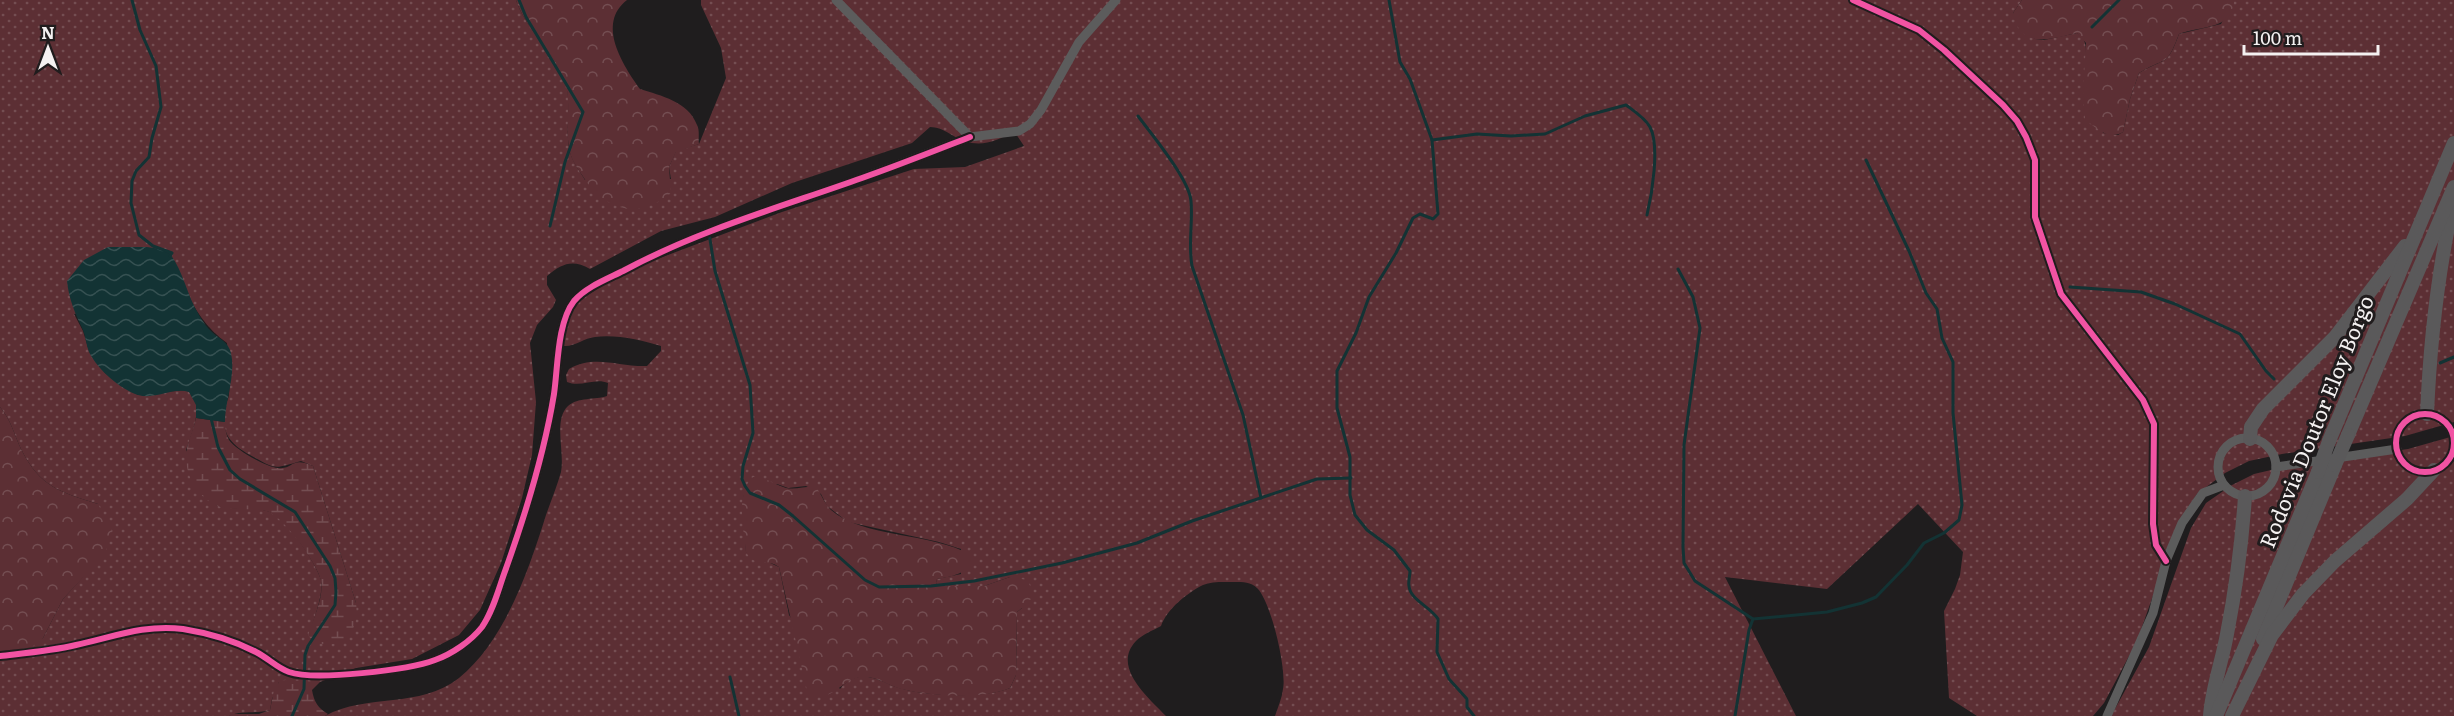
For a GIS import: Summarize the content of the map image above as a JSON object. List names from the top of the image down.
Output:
{
  "streets": {
    "highway": ["Rodovia Doutor Eloy Borgo"]
  },
  "scale_bar": "100 m",
  "north": "top"
}
